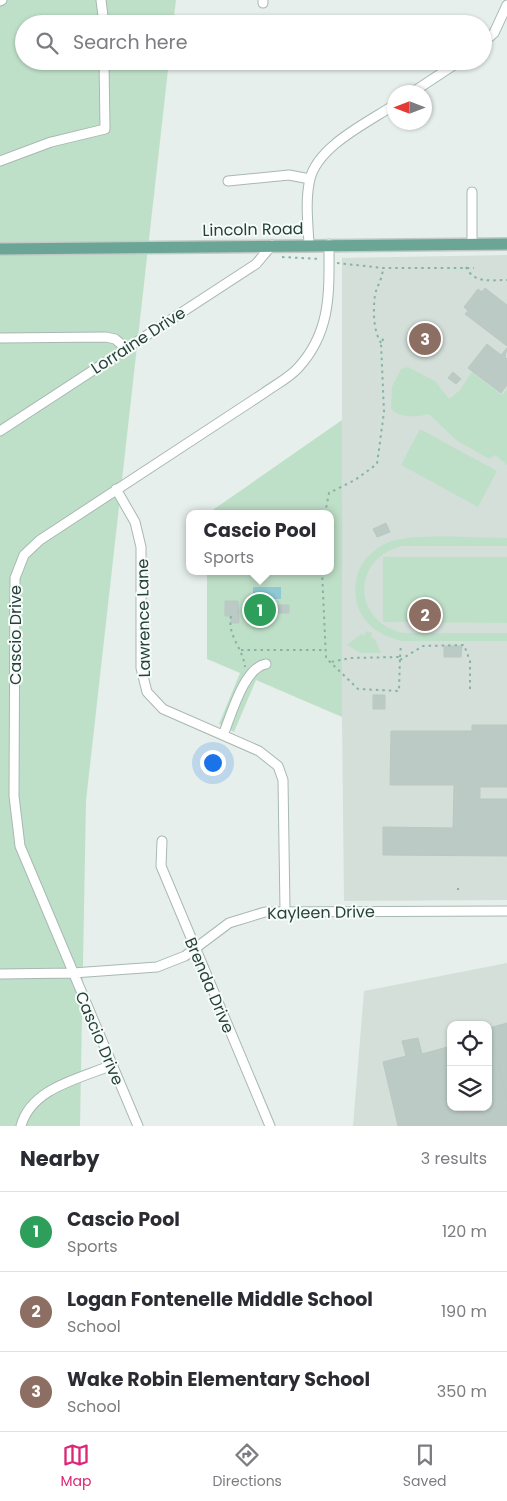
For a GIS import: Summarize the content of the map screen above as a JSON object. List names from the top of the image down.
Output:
{
  "streets": {
    "main road": ["Lincoln Road"],
    "street": [
      "Lorraine Drive",
      "Lawrence Lane",
      "Cascio Drive",
      "Kayleen Drive",
      "Brenda Drive"
    ]
  },
  "crossings": [
    ["Lincoln Road", "Lorraine Drive"],
    ["Lincoln Road", "Cascio Drive"],
    ["Lawrence Lane", "Cascio Drive"],
    ["Lawrence Lane", "Kayleen Drive"],
    ["Cascio Drive", "Kayleen Drive"],
    ["Kayleen Drive", "Brenda Drive"]
  ],
  "north": "left",
  "page": {
    "search": "Search here",
    "pins": ["3", "1", "2"],
    "popup": ["Cascio Pool", "Sports"],
    "heading": ["Nearby", "3 results"],
    "list": [
      {
        "mark": "1",
        "name": "Cascio Pool",
        "note": "Sports",
        "value": "120 m"
      },
      {
        "mark": "2",
        "name": "Logan Fontenelle Middle School",
        "note": "School",
        "value": "190 m"
      },
      {
        "mark": "3",
        "name": "Wake Robin Elementary School",
        "note": "School",
        "value": "350 m"
      }
    ],
    "nav": ["Map", "Directions", "Saved"]
  }
}
